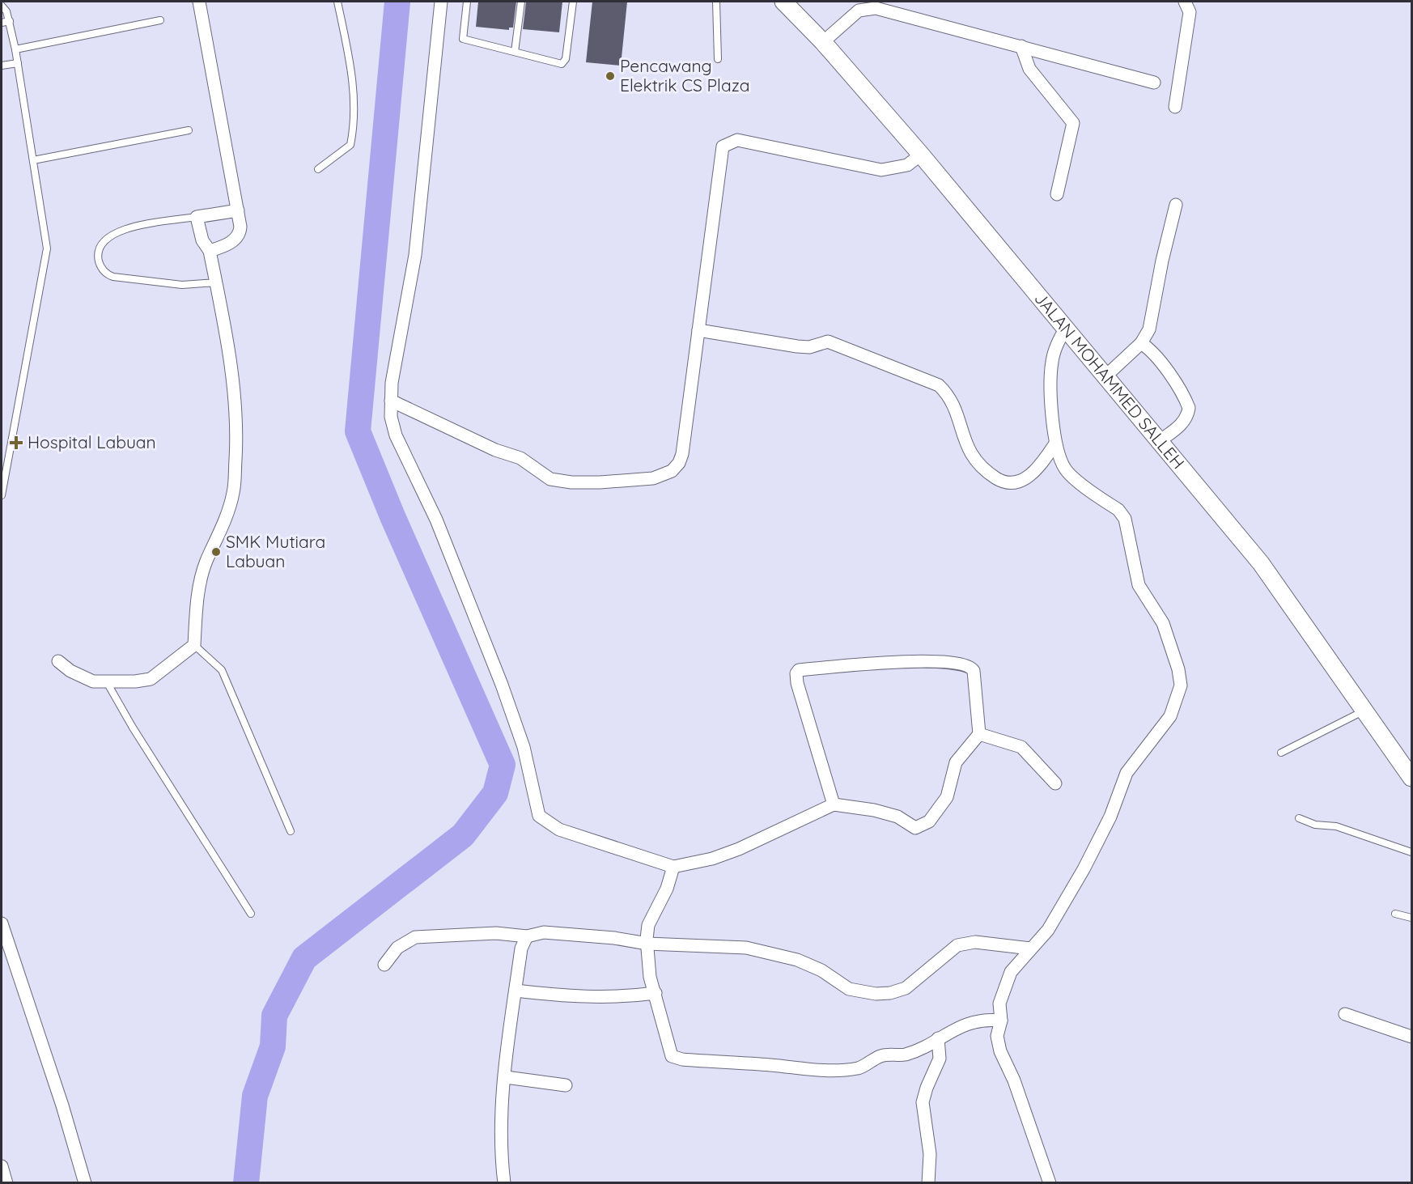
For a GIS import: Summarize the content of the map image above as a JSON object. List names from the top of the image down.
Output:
{
  "streets": {
    "main road": ["JALAN MOHAMMED SALLEH"]
  },
  "places": {
    "other": ["Pencawang Elektrik CS Plaza", "SMK Mutiara Labuan"],
    "health": ["Hospital Labuan"]
  }
}
